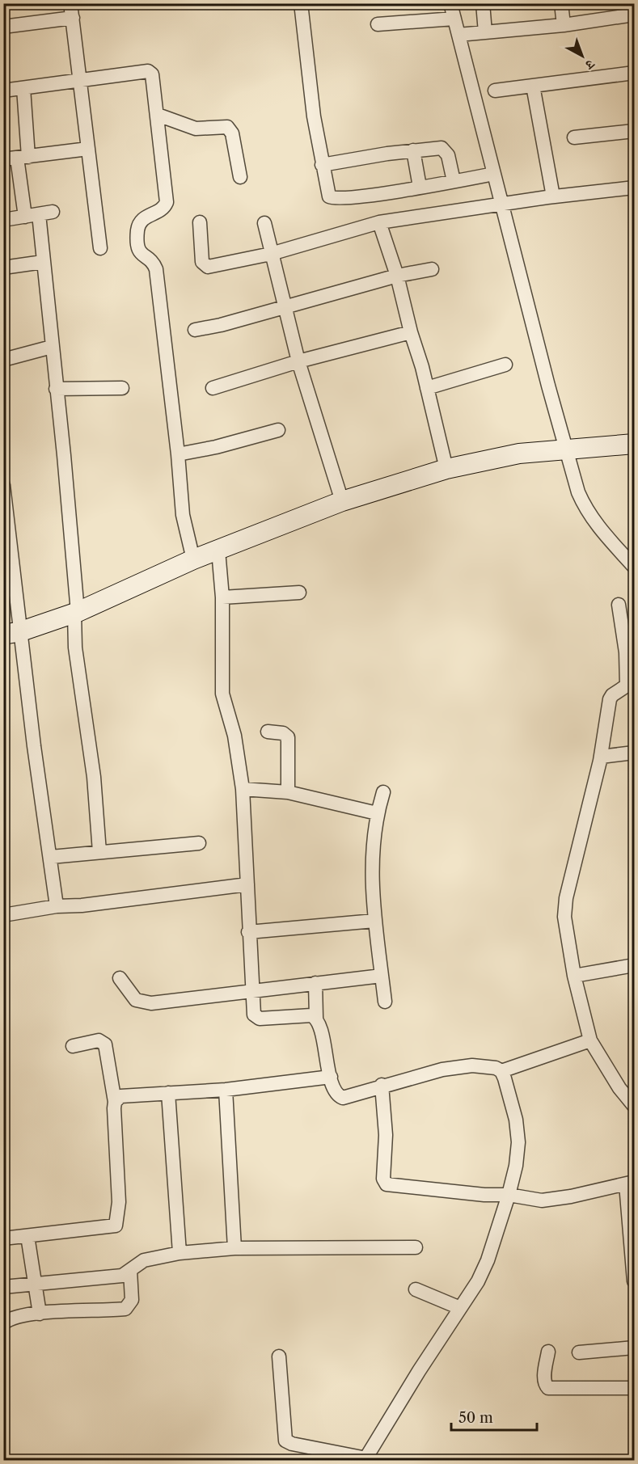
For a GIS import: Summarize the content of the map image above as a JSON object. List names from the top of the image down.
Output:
{
  "scale_bar": "50 m",
  "north": "bottom right"
}
